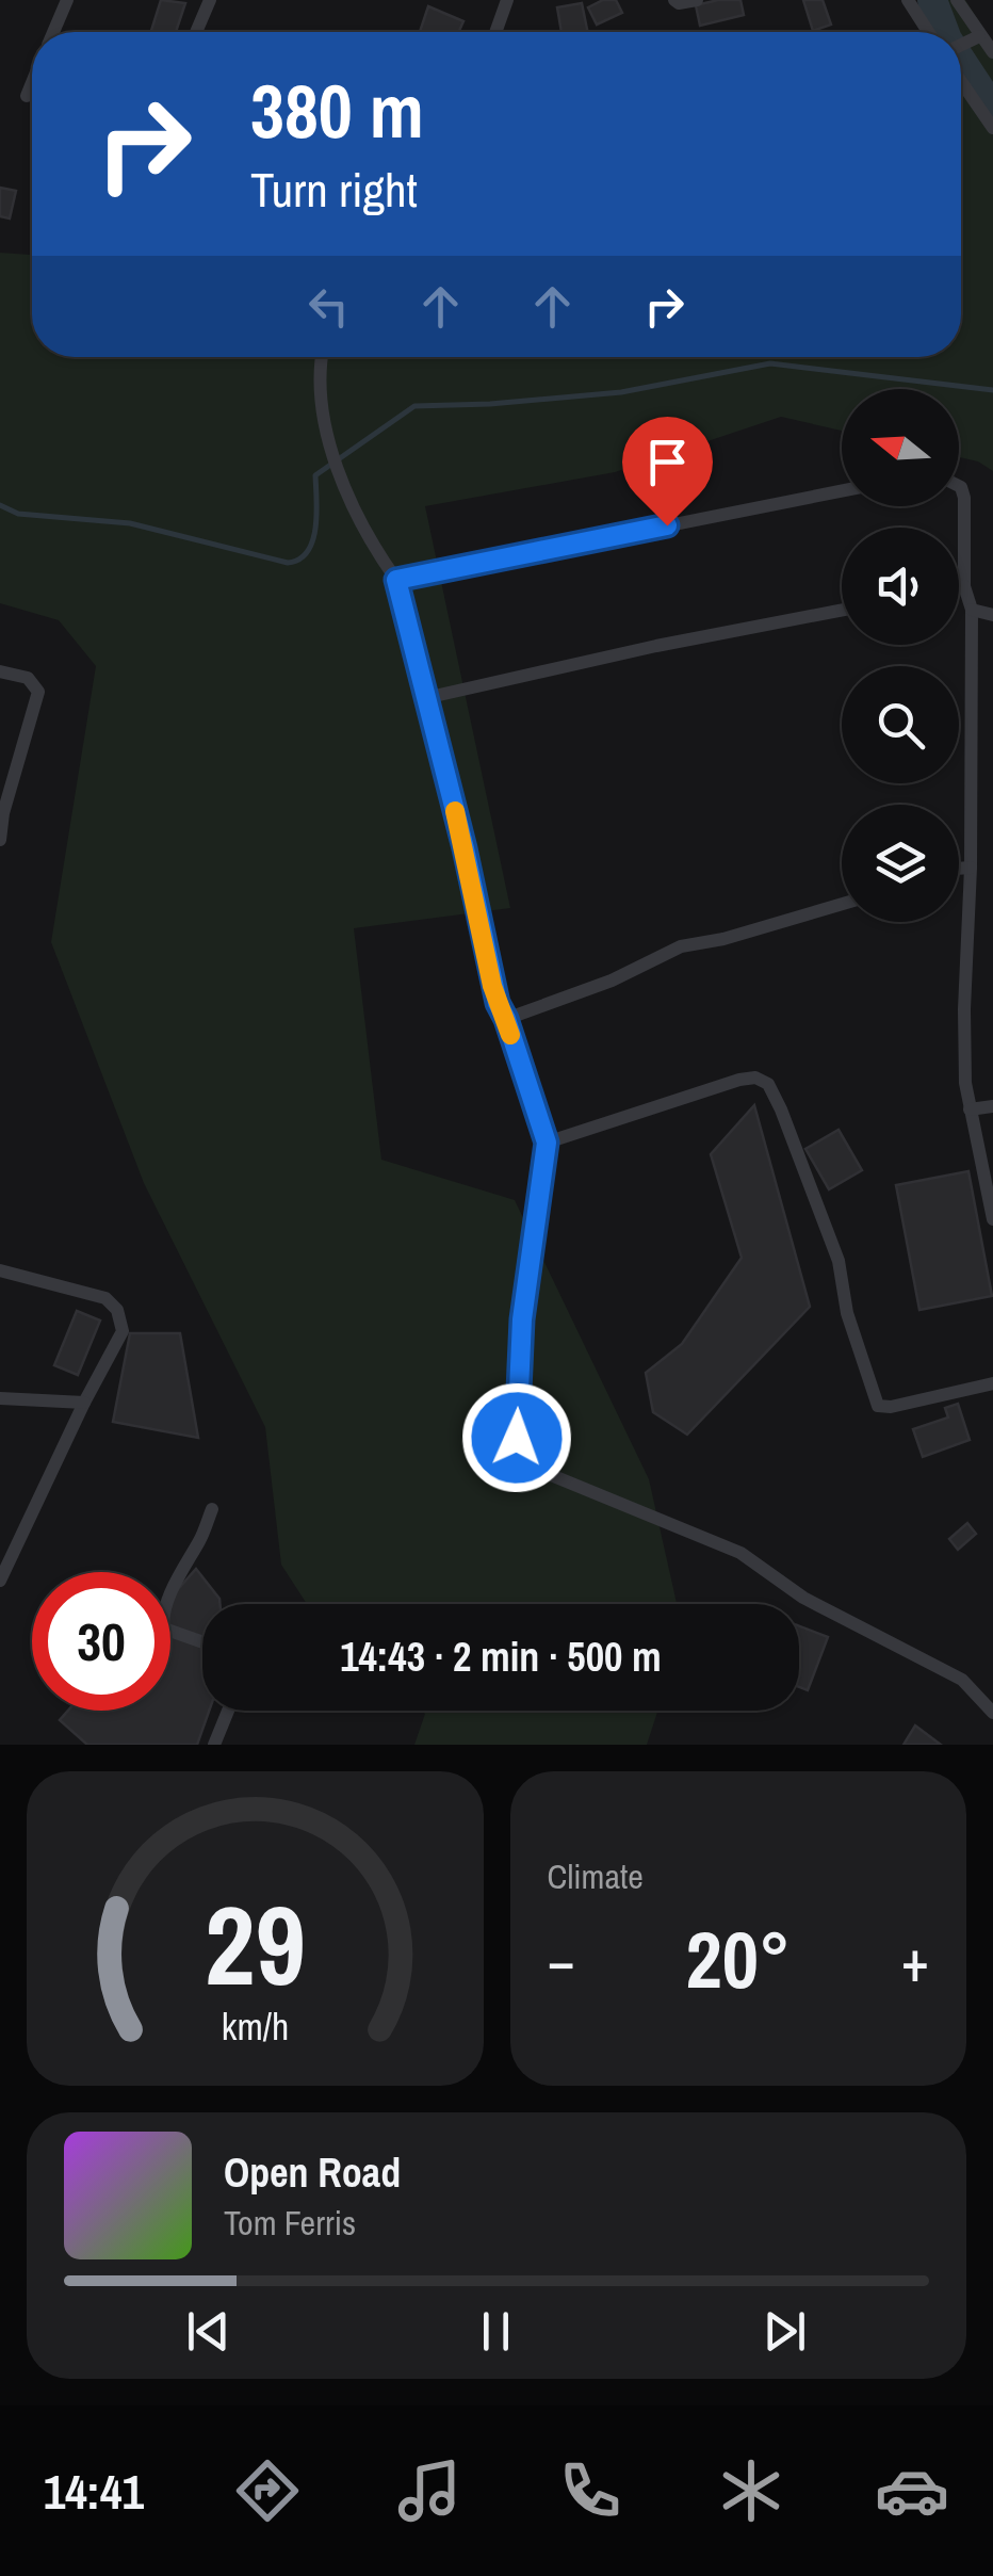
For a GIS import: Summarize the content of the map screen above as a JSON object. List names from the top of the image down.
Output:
{
  "north": "left",
  "page": {
    "turn": ["380 m", "Turn right"],
    "limit": "30",
    "trip": "14:43 · 2 min · 500 m",
    "tile": "Climate",
    "heat": ["−", "20°", "+"],
    "song": ["Open Road", "Tom Ferris"],
    "tabs": "14:41",
    "gauge": ["29", "km/h"]
  }
}
